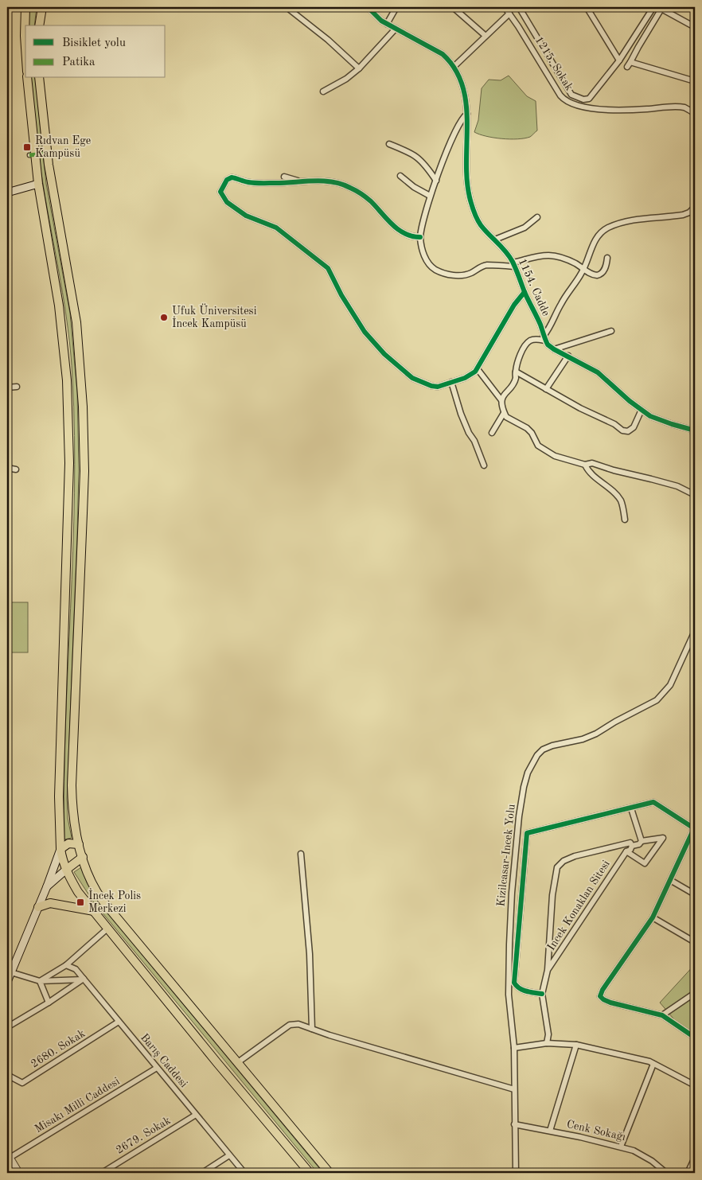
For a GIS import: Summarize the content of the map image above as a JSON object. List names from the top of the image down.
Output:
{
  "streets": {
    "street": [
      "1215. Sokak",
      "1154. Cadde",
      "Kizilcasar-Incek Yolu",
      "Incek Konaklan Sitesi",
      "2680. Sokak",
      "Barış Caddesi",
      "Misakı Milli Caddesi",
      "Cenk Sokağı",
      "2679. Sokak"
    ]
  },
  "crossings": [
    ["Kizilcasar-Incek Yolu", "Cenk Sokağı"],
    ["2680. Sokak", "Barış Caddesi"],
    ["Barış Caddesi", "Misakı Milli Caddesi"],
    ["Barış Caddesi", "2679. Sokak"]
  ],
  "places": {
    "transit": ["Rıdvan Ege Kampüsü", "İncek Polis Merkezi"],
    "other": ["Ufuk Üniversitesi İncek Kampüsü"]
  },
  "legend": ["Bisiklet yolu", "Patika"]
}
